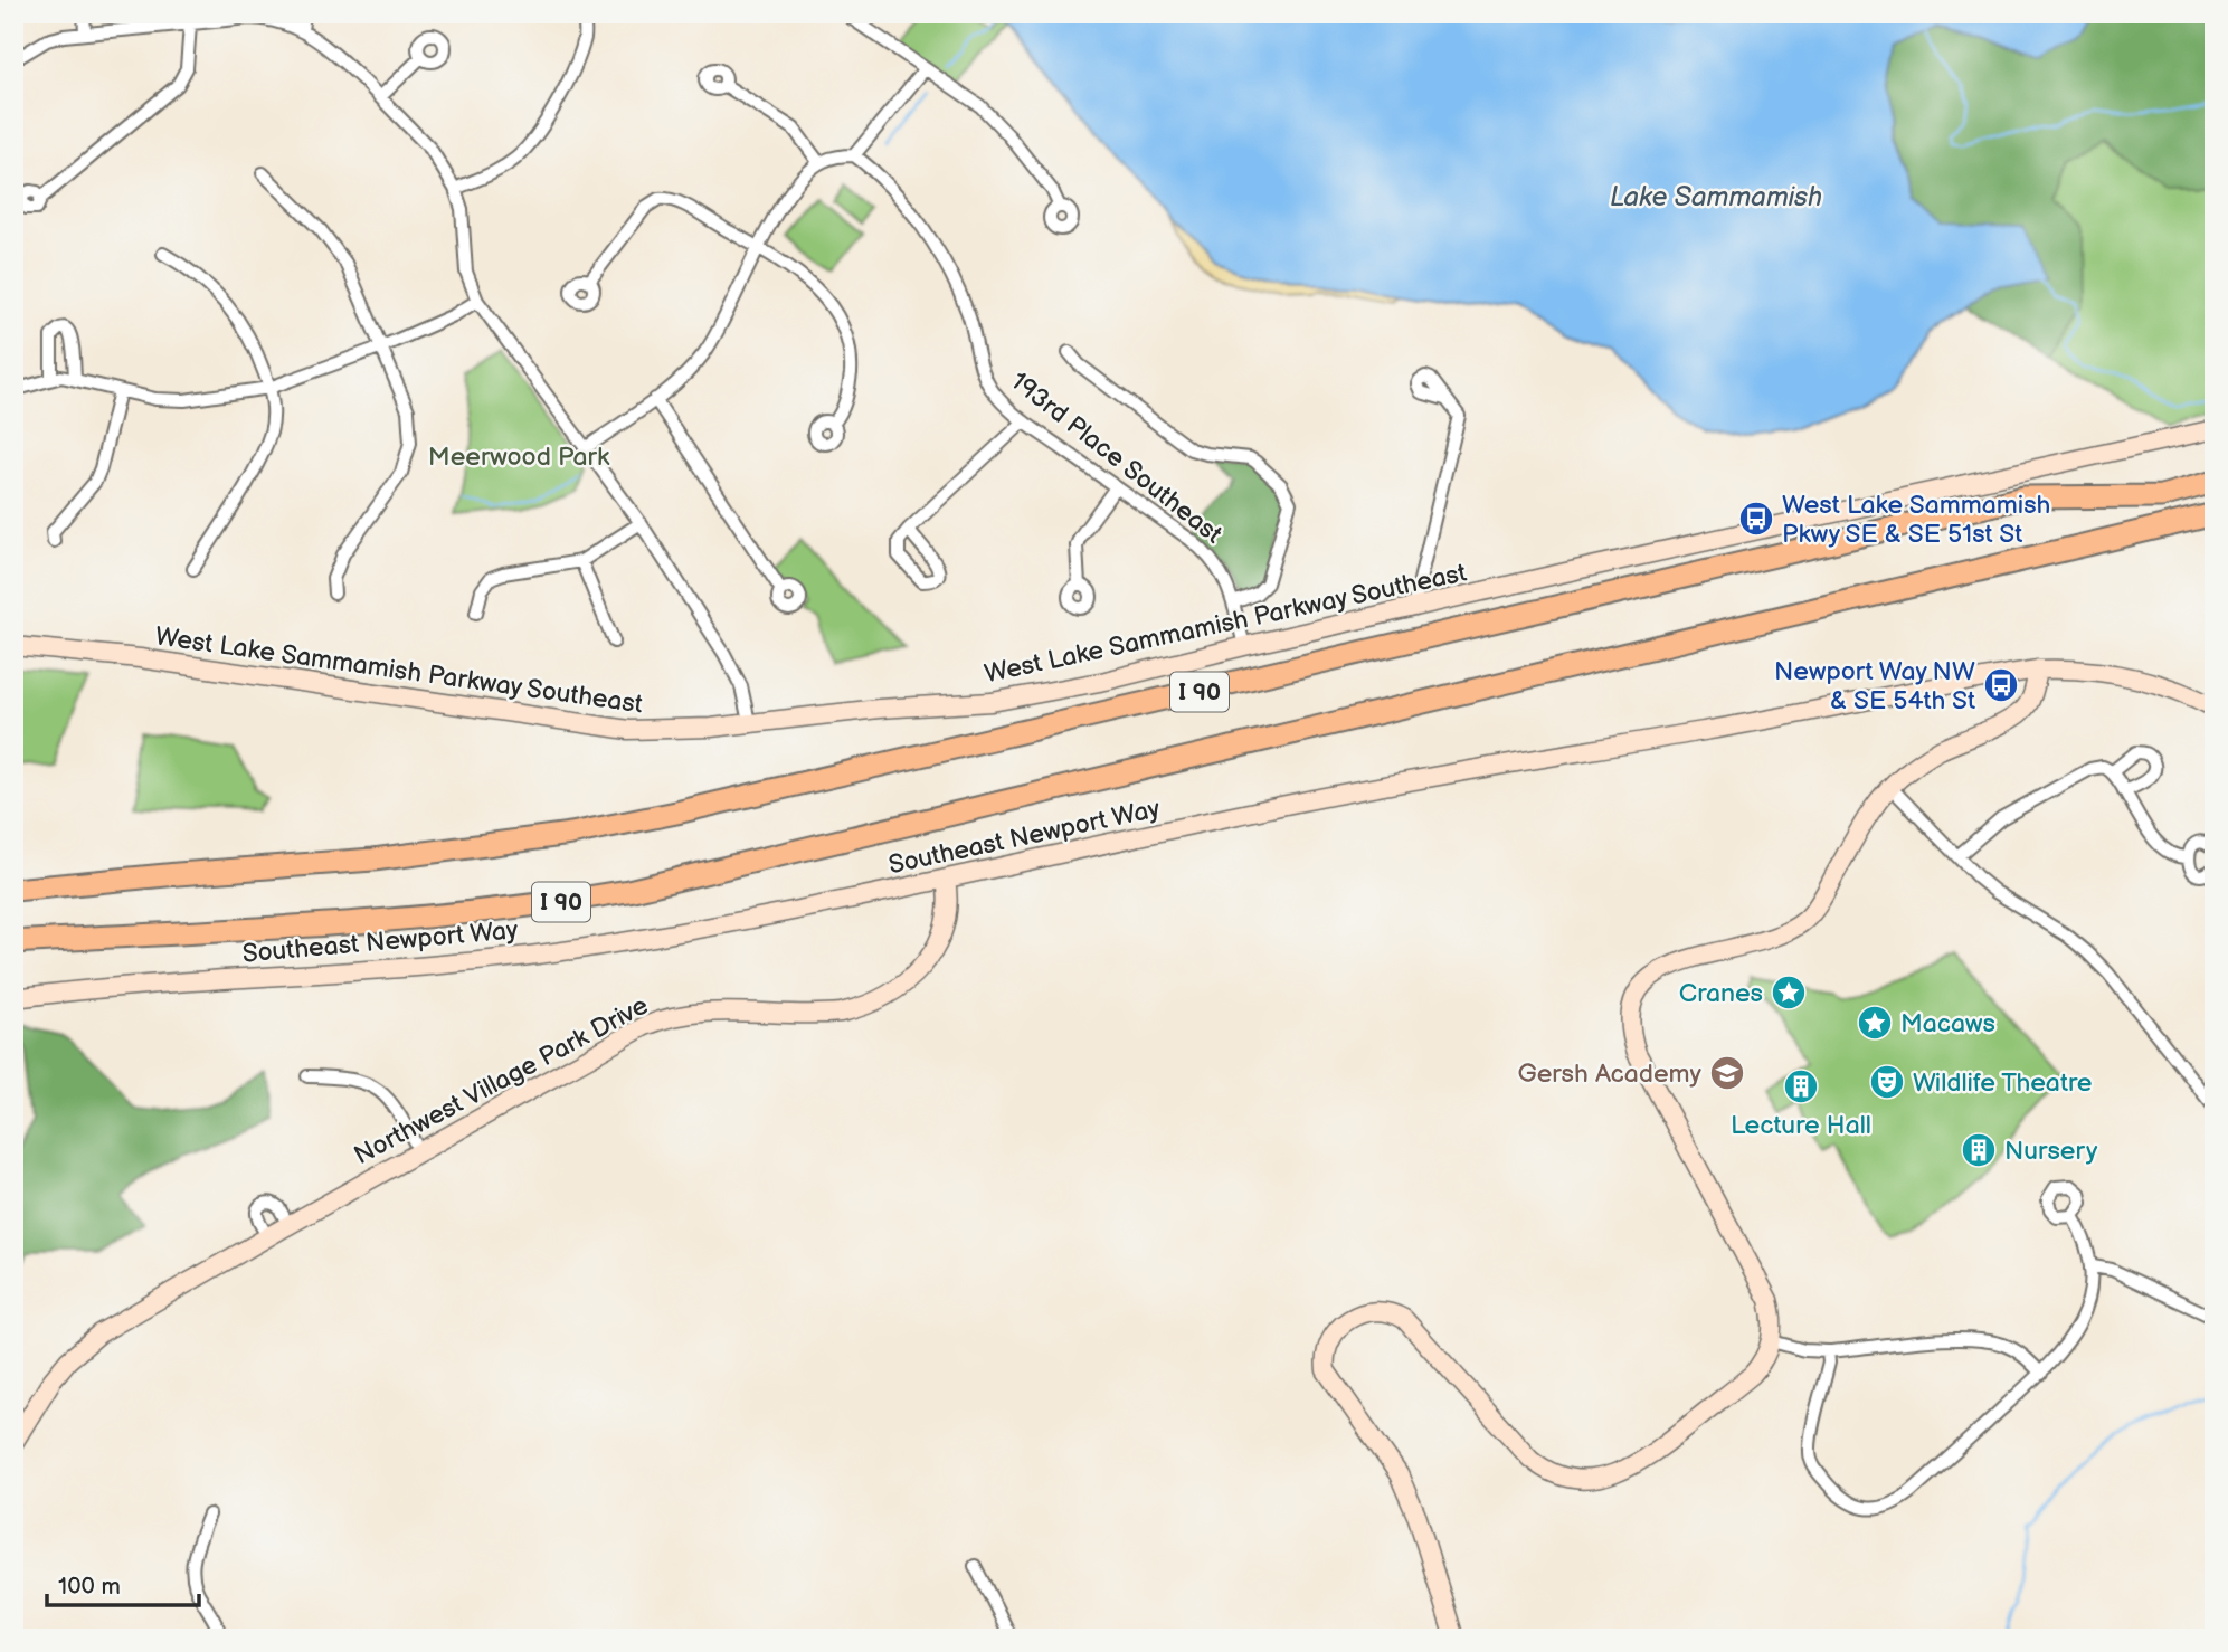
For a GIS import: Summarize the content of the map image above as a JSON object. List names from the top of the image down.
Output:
{
  "streets": {
    "highway": ["I 90"],
    "street": [
      "193rd Place Southeast",
      "West Lake Sammamish Parkway Southeast",
      "Southeast Newport Way",
      "Northwest Village Park Drive"
    ]
  },
  "crossings": [
    ["193rd Place Southeast", "West Lake Sammamish Parkway Southeast"],
    ["Southeast Newport Way", "Northwest Village Park Drive"]
  ],
  "water": ["Lake Sammamish"],
  "parks": ["Meerwood Park"],
  "places": {
    "bus stop": ["West Lake Sammamish Pkwy SE & SE 51st St", "Newport Way NW & SE 54th St"],
    "place": ["Cranes", "Macaws"],
    "school or university": ["Gersh Academy"],
    "theatre": ["Wildlife Theatre"],
    "building": ["Lecture Hall", "Nursery"]
  },
  "scale_bar": "100 m"
}
